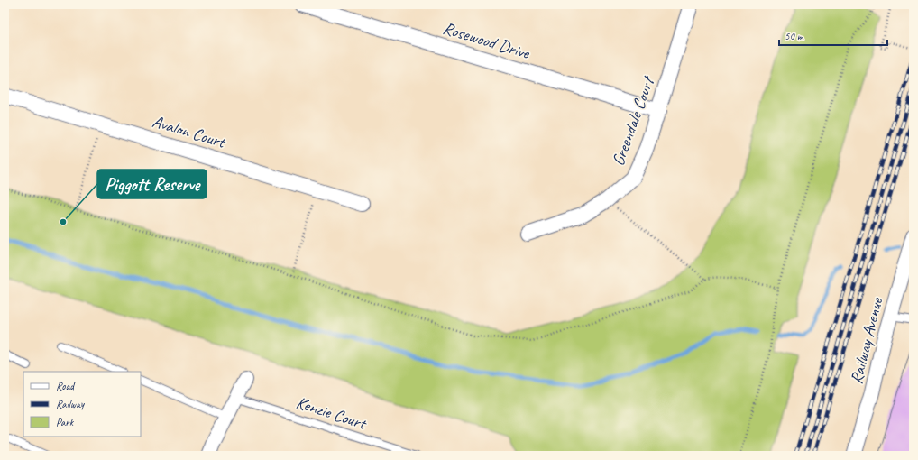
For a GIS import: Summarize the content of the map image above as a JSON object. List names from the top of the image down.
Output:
{
  "streets": {
    "street": [
      "Rosewood Drive",
      "Greendale Court",
      "Avalon Court",
      "Railway Avenue"
    ],
    "lane": ["Kenzie Court"]
  },
  "crossings": [
    ["Rosewood Drive", "Greendale Court"]
  ],
  "places": ["Piggott Reserve"],
  "legend": ["Road", "Railway", "Park"],
  "scale_bar": "50 m"
}
